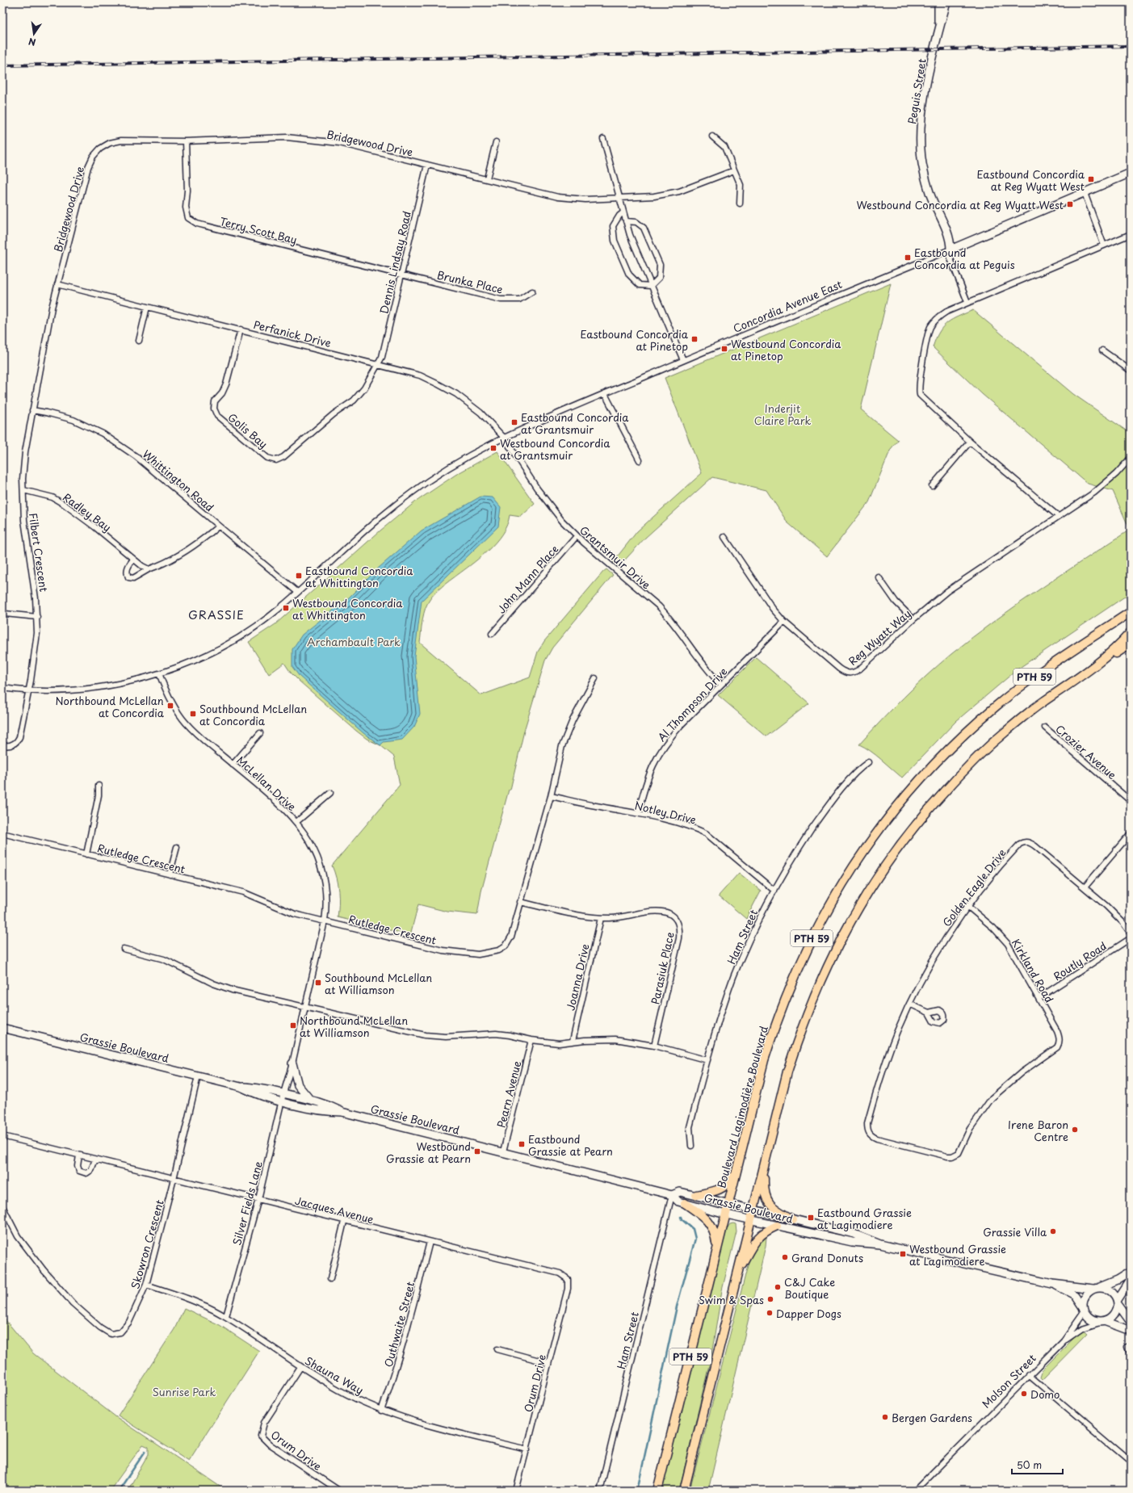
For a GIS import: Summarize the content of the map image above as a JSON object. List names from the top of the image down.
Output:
{
  "streets": {
    "main road": ["PTH 59", "Boulevard Lagimodière Boulevard"],
    "street": [
      "Peguis Street",
      "Bridgewood Drive",
      "Terry Scott Bay",
      "Dennis Lindsay Road",
      "Brunka Place",
      "Concordia Avenue East",
      "Perfanick Drive",
      "Golis Bay",
      "Whittington Road",
      "Radley Bay",
      "Filbert Crescent",
      "Grantsmuir Drive",
      "John Mann Place",
      "Reg Wyatt Way",
      "Al Thompson Drive",
      "Crozier Avenue",
      "McLellan Drive",
      "Notley Drive",
      "Rutledge Crescent",
      "Golden Eagle Drive",
      "Ham Street",
      "Routly Road",
      "Parasiuk Place",
      "Kirkland Road",
      "Joanna Drive",
      "Grassie Boulevard",
      "Pearn Avenue",
      "Silver Fields Lane",
      "Jacques Avenue",
      "Skowron Crescent",
      "Outhwaite Street",
      "Shauna Way",
      "Molson Street",
      "Orum Drive"
    ]
  },
  "crossings": [
    ["Peguis Street", "Concordia Avenue East"],
    ["Bridgewood Drive", "Terry Scott Bay"],
    ["Bridgewood Drive", "Dennis Lindsay Road"],
    ["Bridgewood Drive", "Perfanick Drive"],
    ["Bridgewood Drive", "Filbert Crescent"],
    ["Terry Scott Bay", "Dennis Lindsay Road"],
    ["Terry Scott Bay", "Brunka Place"],
    ["Dennis Lindsay Road", "Brunka Place"],
    ["Dennis Lindsay Road", "Perfanick Drive"],
    ["Dennis Lindsay Road", "Golis Bay"],
    ["Concordia Avenue East", "Perfanick Drive"],
    ["Concordia Avenue East", "Whittington Road"],
    ["Concordia Avenue East", "Filbert Crescent"],
    ["Concordia Avenue East", "Grantsmuir Drive"],
    ["Concordia Avenue East", "McLellan Drive"],
    ["Perfanick Drive", "Golis Bay"],
    ["Perfanick Drive", "Filbert Crescent"],
    ["Perfanick Drive", "Grantsmuir Drive"],
    ["Whittington Road", "Filbert Crescent"],
    ["Radley Bay", "Filbert Crescent"],
    ["Grantsmuir Drive", "John Mann Place"],
    ["Grantsmuir Drive", "Al Thompson Drive"],
    ["Reg Wyatt Way", "Al Thompson Drive"],
    ["PTH 59", "Grassie Boulevard"],
    ["Al Thompson Drive", "Notley Drive"],
    ["McLellan Drive", "Rutledge Crescent"],
    ["McLellan Drive", "Grassie Boulevard"],
    ["McLellan Drive", "Silver Fields Lane"],
    ["Notley Drive", "Rutledge Crescent"],
    ["Notley Drive", "Ham Street"],
    ["Rutledge Crescent", "Parasiuk Place"],
    ["Golden Eagle Drive", "Kirkland Road"],
    ["Ham Street", "Grassie Boulevard"],
    ["Routly Road", "Kirkland Road"],
    ["Parasiuk Place", "Joanna Drive"],
    ["Grassie Boulevard", "Pearn Avenue"],
    ["Grassie Boulevard", "Boulevard Lagimodière Boulevard"],
    ["Grassie Boulevard", "Silver Fields Lane"],
    ["Grassie Boulevard", "Skowron Crescent"],
    ["Grassie Boulevard", "Molson Street"],
    ["Silver Fields Lane", "Jacques Avenue"],
    ["Silver Fields Lane", "Shauna Way"],
    ["Jacques Avenue", "Skowron Crescent"],
    ["Jacques Avenue", "Outhwaite Street"],
    ["Jacques Avenue", "Orum Drive"],
    ["Skowron Crescent", "Shauna Way"],
    ["Outhwaite Street", "Shauna Way"],
    ["Shauna Way", "Orum Drive"]
  ],
  "districts": ["GRASSIE"],
  "parks": ["Inderjit Claire Park", "Archambault Park", "Sunrise Park"],
  "places": {
    "transit": [
      "Eastbound Concordia at Reg Wyatt West",
      "Westbound Concordia at Reg Wyatt West",
      "Eastbound Concordia at Peguis",
      "Eastbound Concordia at Pinetop",
      "Westbound Concordia at Pinetop",
      "Eastbound Concordia at Grantsmuir",
      "Westbound Concordia at Grantsmuir",
      "Eastbound Concordia at Whittington",
      "Westbound Concordia at Whittington",
      "Northbound McLellan at Concordia",
      "Southbound McLellan at Concordia",
      "Southbound McLellan at Williamson",
      "Northbound McLellan at Williamson",
      "Eastbound Grassie at Pearn",
      "Westbound Grassie at Pearn",
      "Eastbound Grassie at Lagimodiere",
      "Westbound Grassie at Lagimodiere"
    ],
    "other": [
      "Irene Baron Centre",
      "Grassie Villa",
      "Grand Donuts",
      "C&J Cake Boutique",
      "Swim & Spas",
      "Dapper Dogs",
      "Domo",
      "Bergen Gardens"
    ]
  },
  "scale_bar": "50 m",
  "north": "bottom"
}
